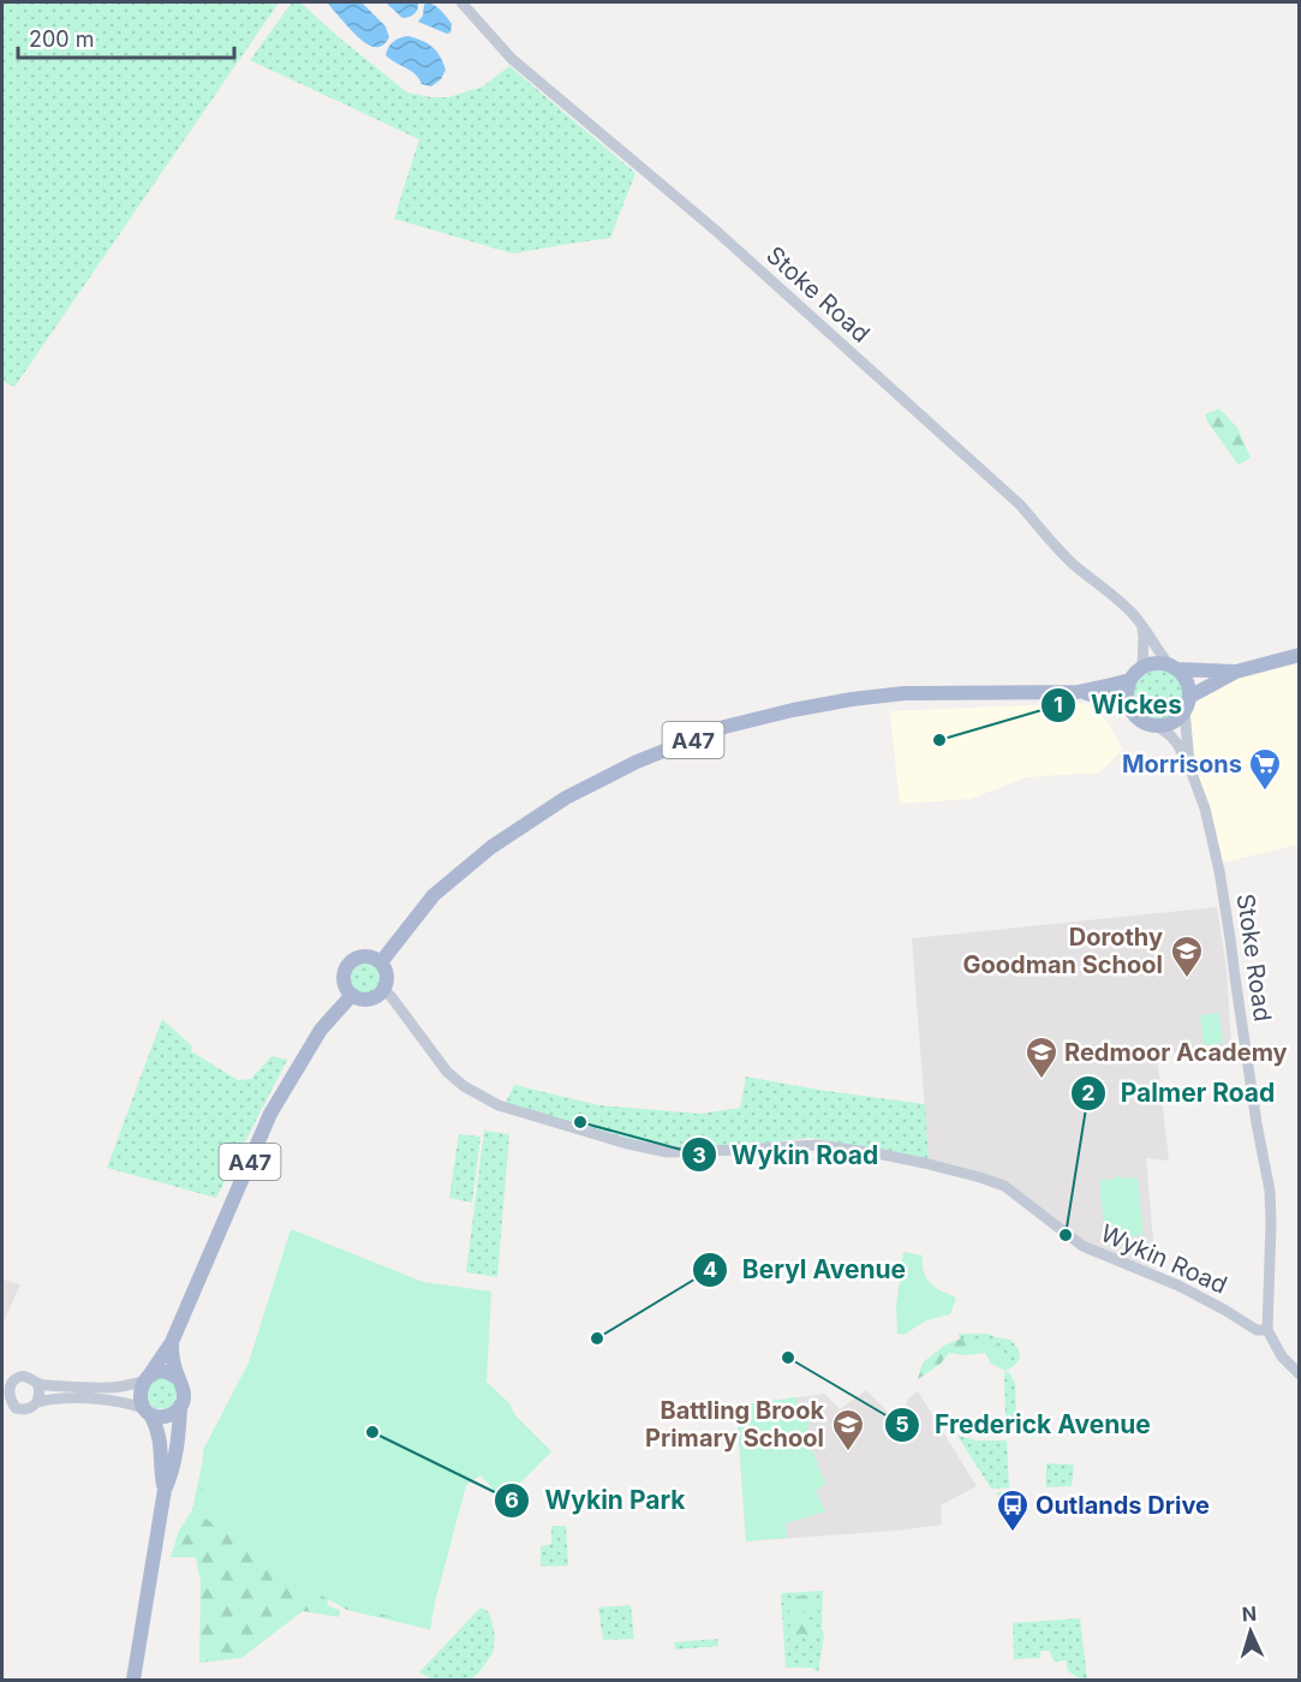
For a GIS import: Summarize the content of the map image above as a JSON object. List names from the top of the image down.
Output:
{
  "streets": {
    "main road": ["A47"],
    "street": ["Stoke Road", "Wykin Road"]
  },
  "crossings": [
    ["Stoke Road", "A47"],
    ["Stoke Road", "Wykin Road"],
    ["A47", "Wykin Road"]
  ],
  "places": {
    "other": [
      "Wickes",
      "Wykin Road",
      "Palmer Road",
      "Beryl Avenue",
      "Frederick Avenue",
      "Wykin Park"
    ],
    "supermarket": ["Morrisons"],
    "school or university": ["Dorothy Goodman School", "Redmoor Academy", "Battling Brook Primary School"],
    "bus stop": ["Outlands Drive"]
  },
  "scale_bar": "200 m",
  "north": "top"
}
